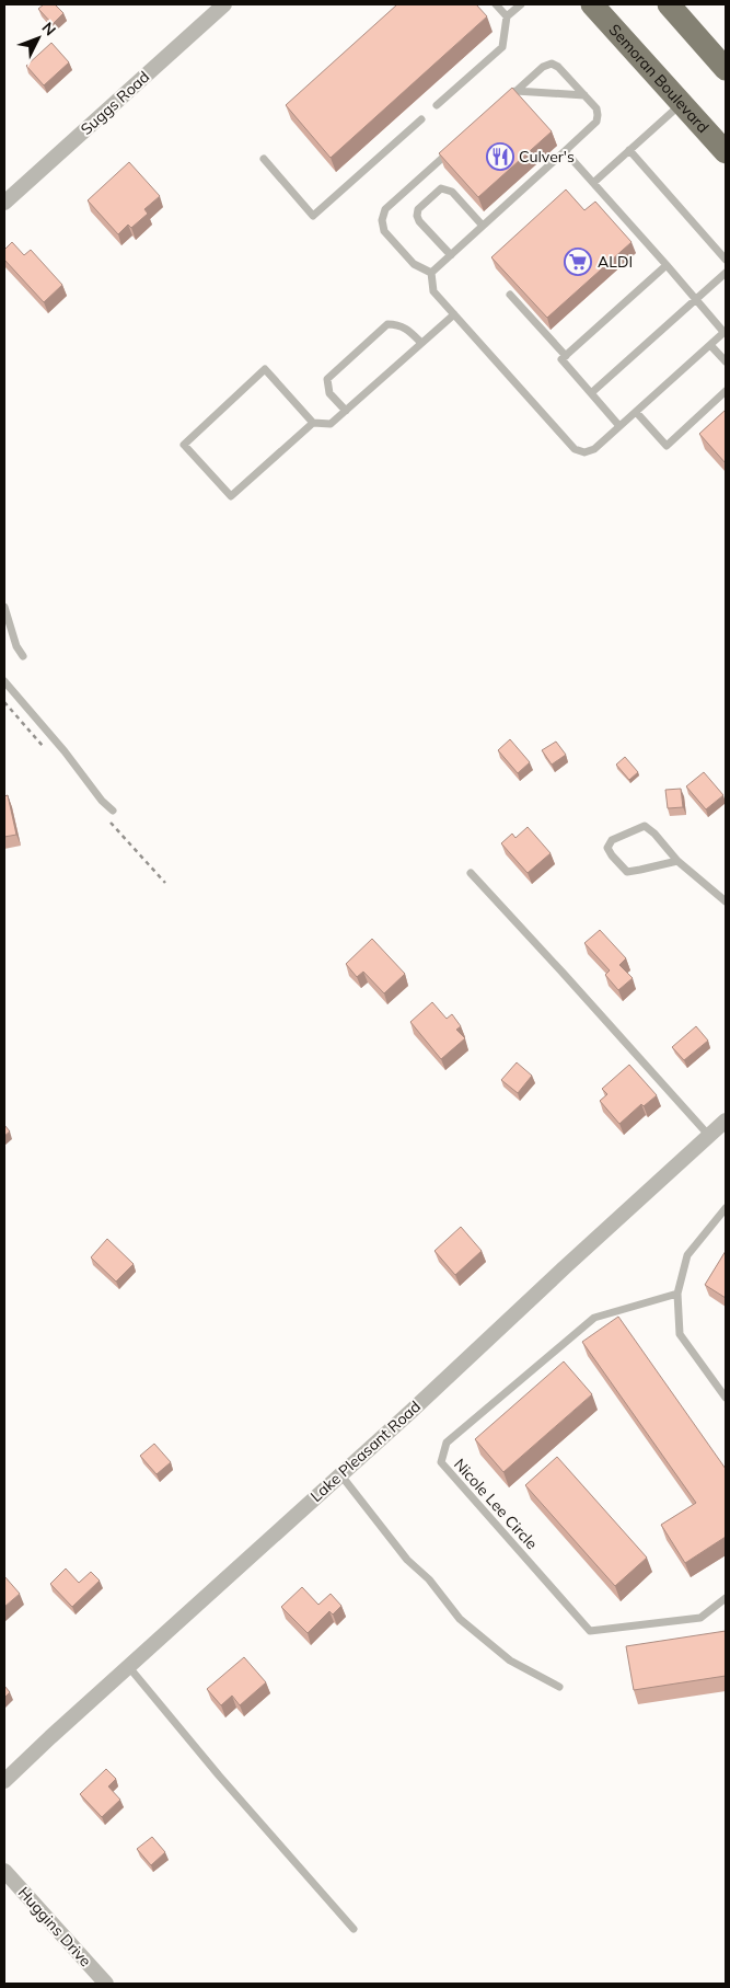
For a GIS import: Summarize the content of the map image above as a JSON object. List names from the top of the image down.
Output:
{
  "streets": {
    "main road": ["Semoran Boulevard"],
    "street": ["Suggs Road", "Lake Pleasant Road", "Huggins Drive"],
    "lane": ["Nicole Lee Circle"]
  },
  "places": {
    "restaurant": ["Culver's"],
    "supermarket": ["ALDI"]
  },
  "north": "top right"
}
